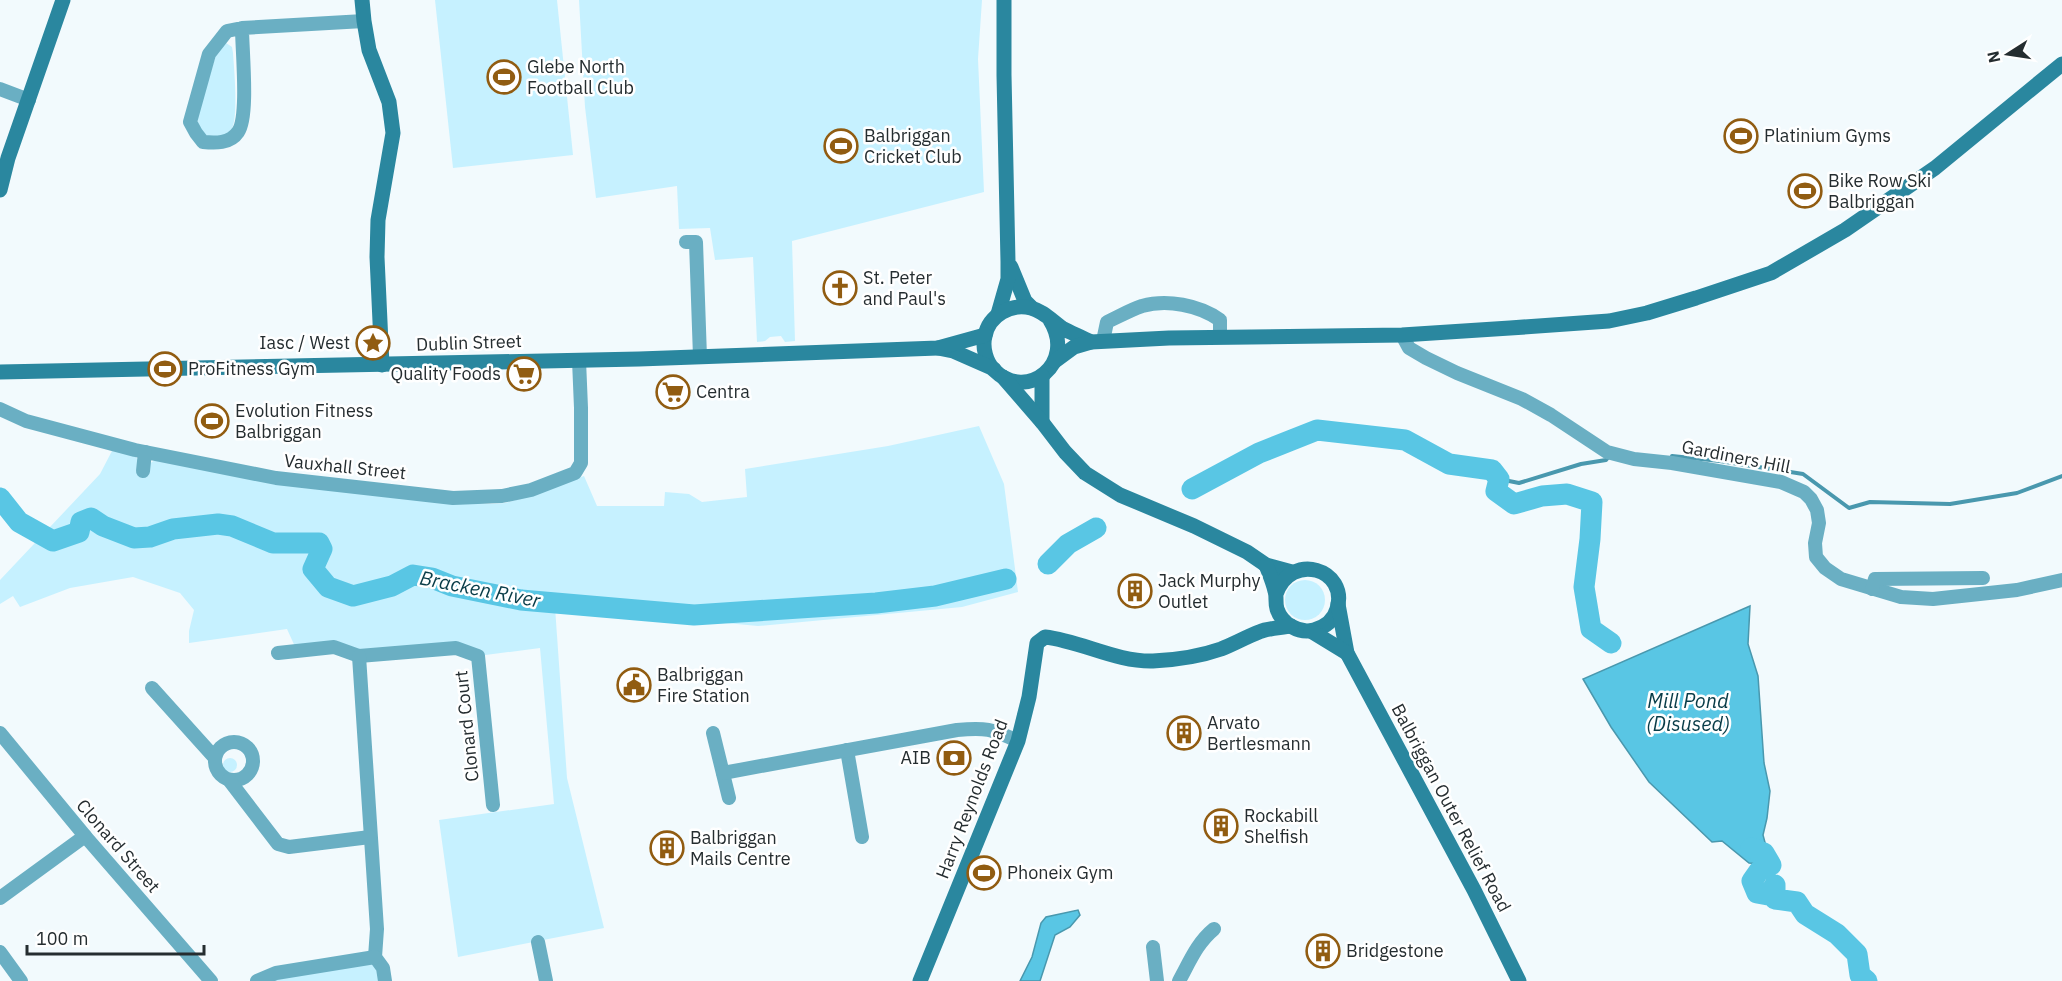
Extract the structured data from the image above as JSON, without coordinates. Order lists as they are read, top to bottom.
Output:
{
  "streets": {
    "main road": ["Dublin Street", "Harry Reynolds Road", "Balbriggan Outer Relief Road"],
    "street": [
      "Gardiners Hill",
      "Vauxhall Street",
      "Clonard Court",
      "Clonard Street"
    ]
  },
  "crossings": [
    ["Dublin Street", "Vauxhall Street"],
    ["Harry Reynolds Road", "Balbriggan Outer Relief Road"]
  ],
  "water": ["Bracken River", "Mill Pond (Disused)"],
  "places": {
    "sports": [
      "Glebe North Football Club",
      "Platinium Gyms",
      "Balbriggan Cricket Club",
      "Bike Row Ski Balbriggan",
      "ProFitness Gym",
      "Evolution Fitness Balbriggan",
      "Phoneix Gym"
    ],
    "church": ["St. Peter and Paul's"],
    "place": ["Iasc / West"],
    "supermarket": ["Quality Foods", "Centra"],
    "building": [
      "Jack Murphy Outlet",
      "Arvato Bertlesmann",
      "Rockabill Shelfish",
      "Balbriggan Mails Centre",
      "Bridgestone"
    ],
    "public building": ["Balbriggan Fire Station"],
    "bank": ["AIB"]
  },
  "scale_bar": "100 m",
  "north": "left"
}
